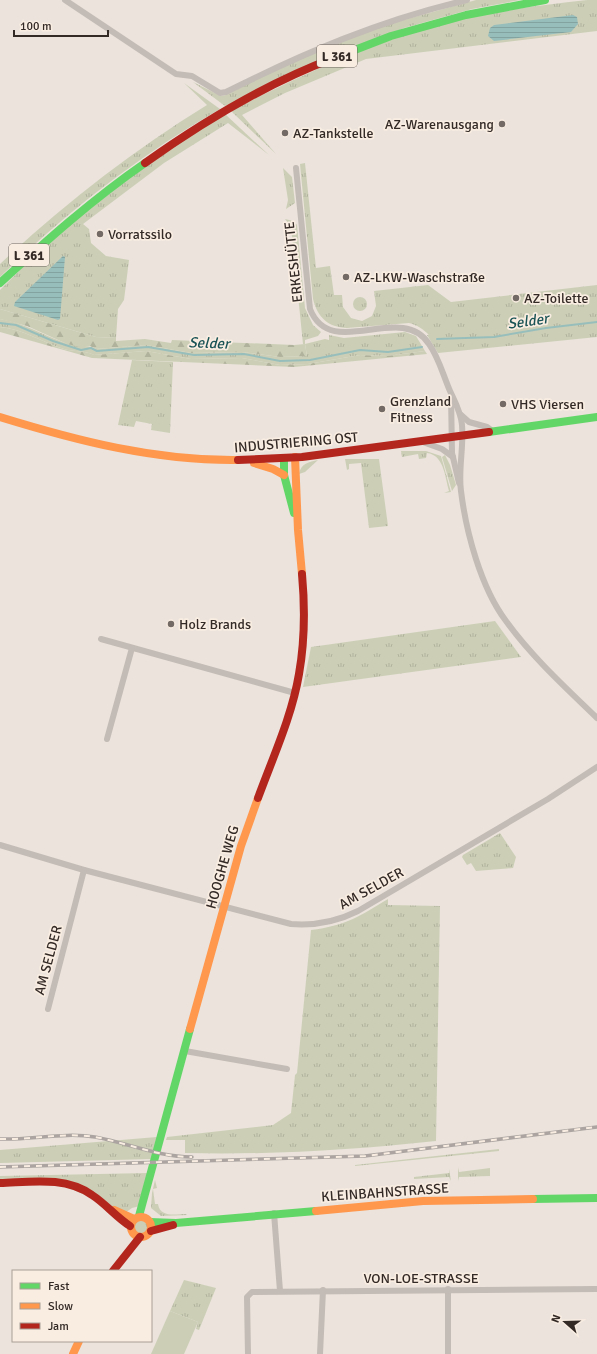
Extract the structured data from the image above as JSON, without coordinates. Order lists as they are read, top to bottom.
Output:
{
  "streets": {
    "street": [
      "L 361",
      "ERKESHÜTTE",
      "INDUSTRIERING OST",
      "HOOGHE WEG",
      "AM SELDER",
      "KLEINBAHNSTRASSE",
      "VON-LOE-STRASSE"
    ]
  },
  "crossings": [
    ["ERKESHÜTTE", "INDUSTRIERING OST"],
    ["INDUSTRIERING OST", "HOOGHE WEG"],
    ["HOOGHE WEG", "AM SELDER"],
    ["HOOGHE WEG", "KLEINBAHNSTRASSE"]
  ],
  "water": ["Selder"],
  "places": [
    "AZ-Warenausgang",
    "AZ-Tankstelle",
    "Vorratssilo",
    "AZ-LKW-Waschstraße",
    "AZ-Toilette",
    "VHS Viersen",
    "Grenzland Fitness",
    "Holz Brands"
  ],
  "legend": ["Fast", "Slow", "Jam"],
  "scale_bar": "100 m",
  "north": "left"
}
